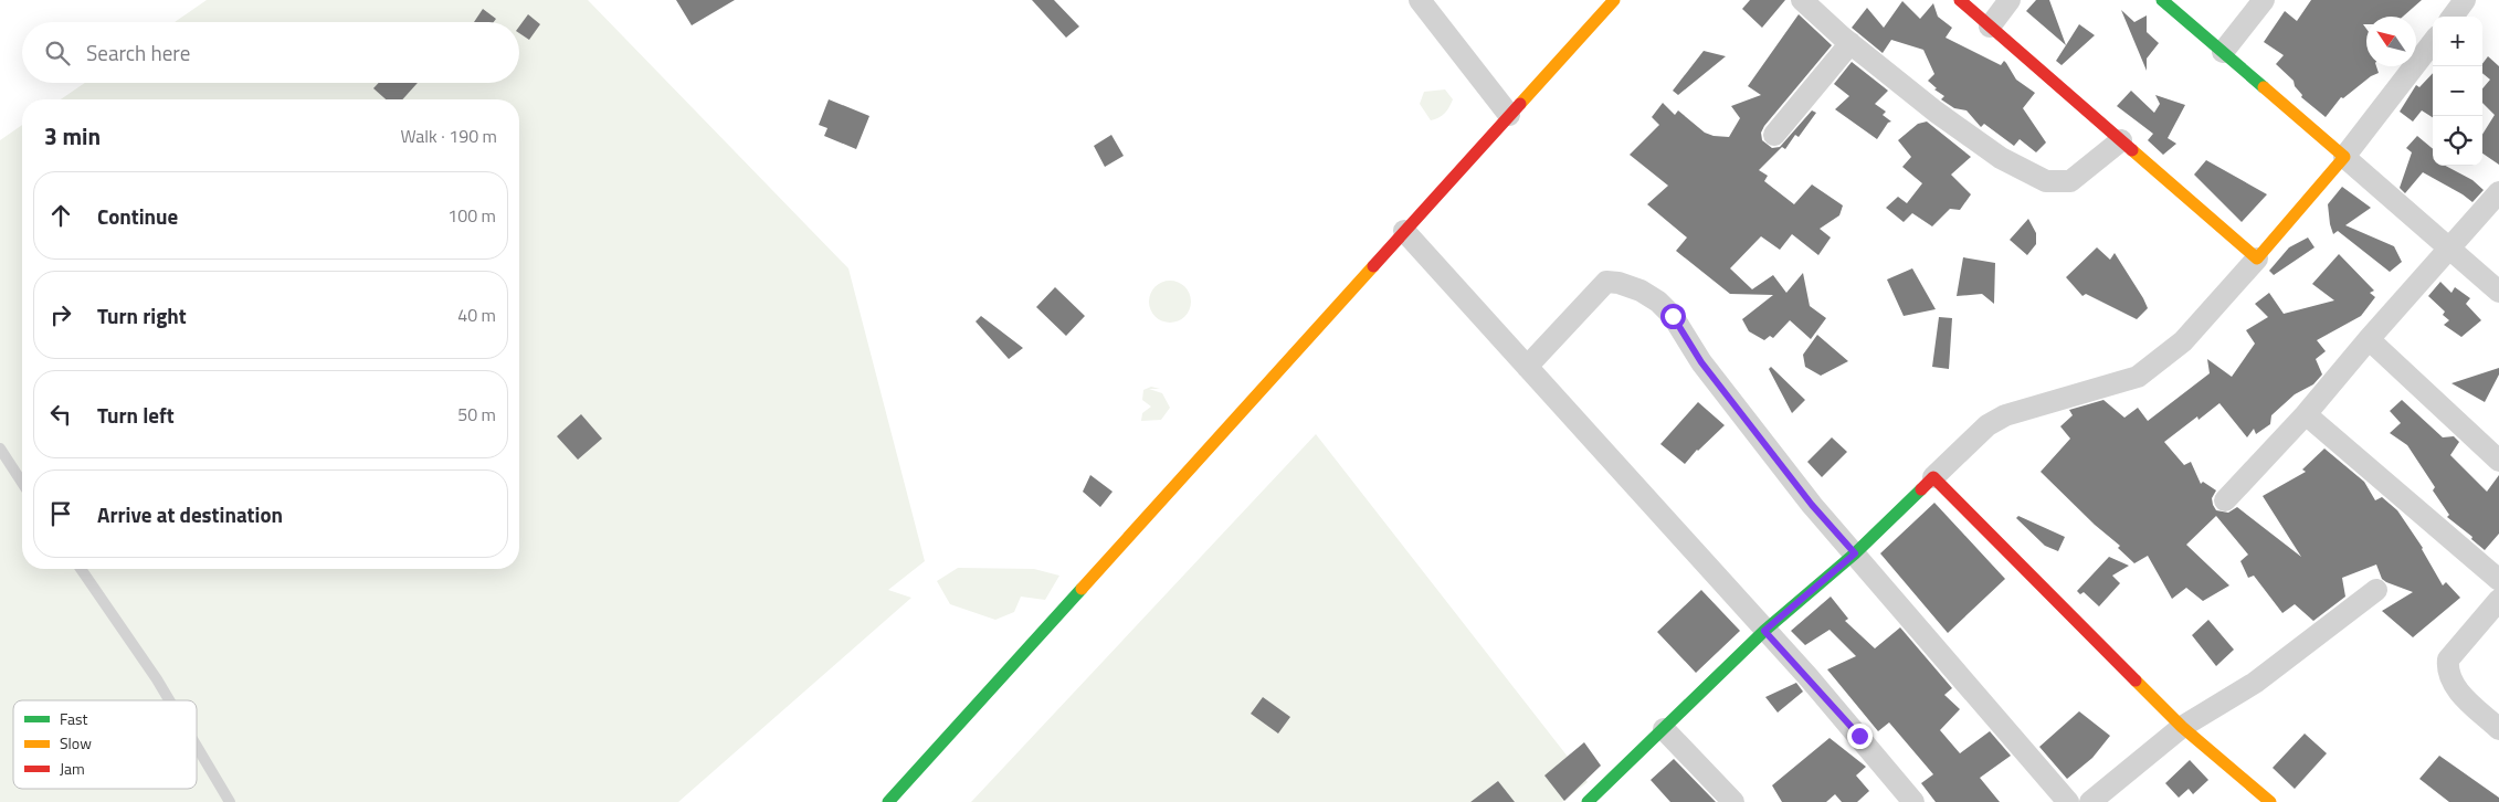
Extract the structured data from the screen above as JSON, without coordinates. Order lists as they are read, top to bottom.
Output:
{
  "legend": ["Fast", "Slow", "Jam"],
  "north": "top left",
  "page": {
    "map_buttons": ["+", "−"],
    "search": "Search here",
    "heading": ["3 min", "Walk · 190 m"],
    "list": [
      ["Continue", "100 m"],
      ["Turn right", "40 m"],
      ["Turn left", "50 m"],
      "Arrive at destination"
    ]
  }
}
